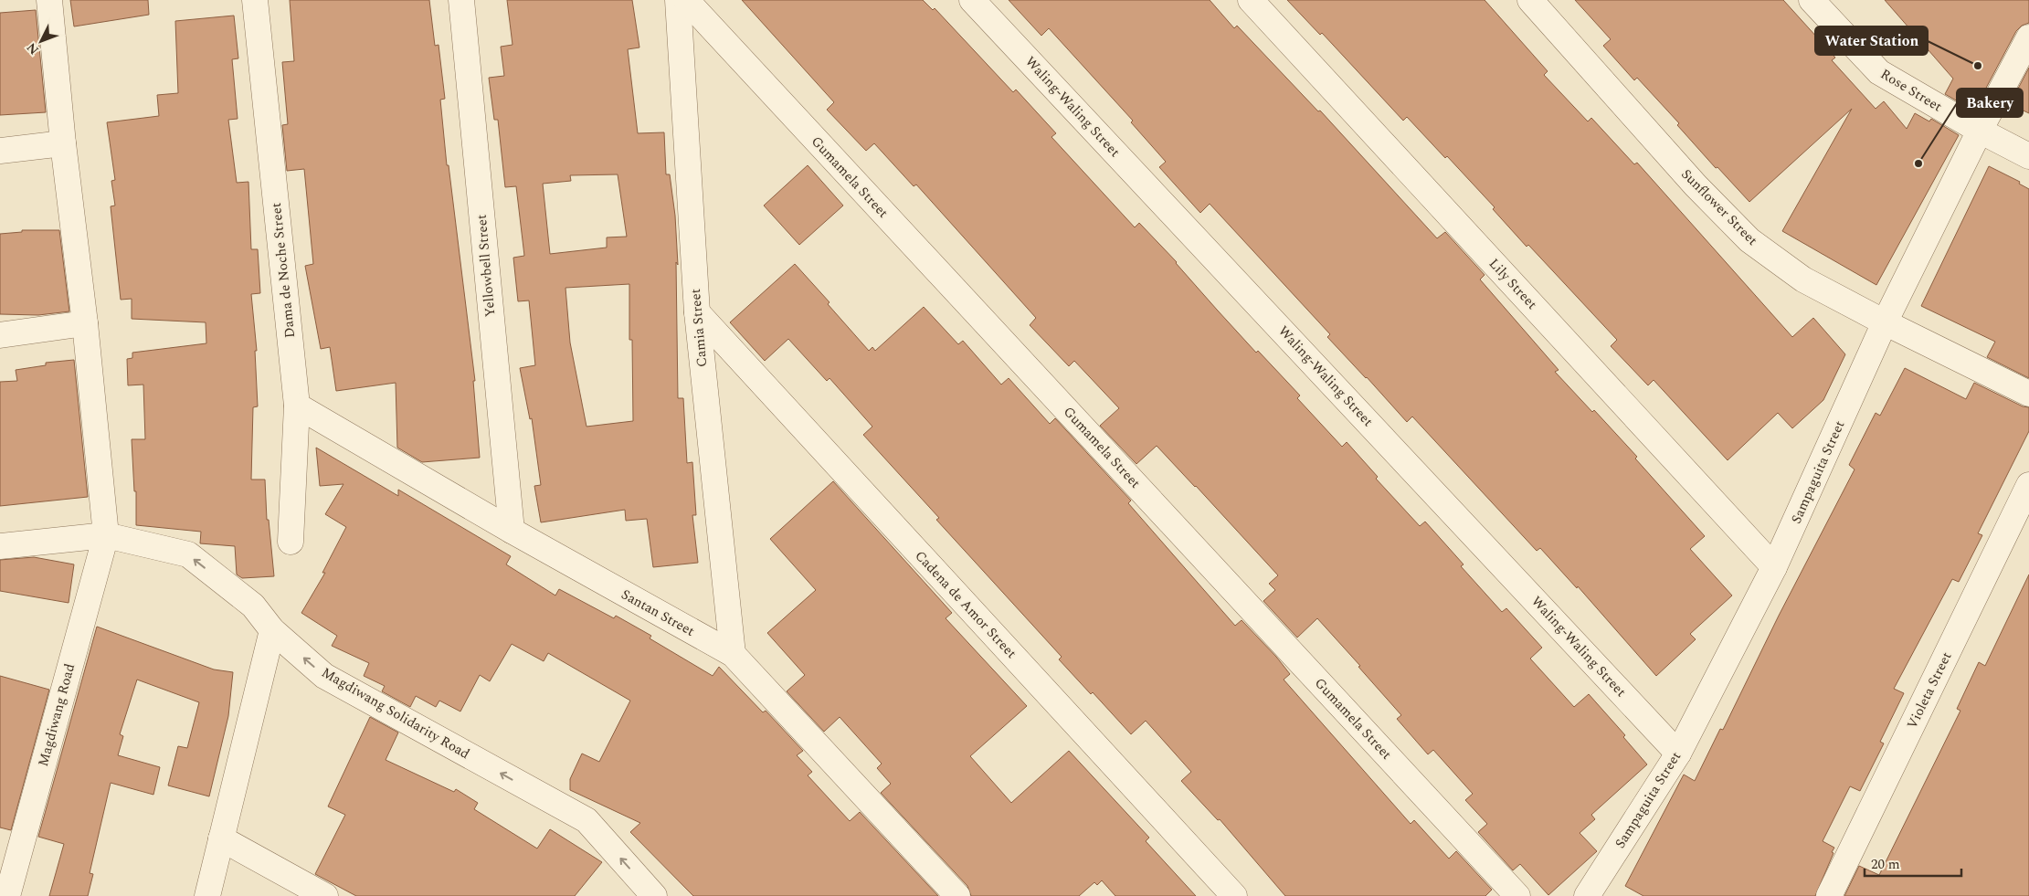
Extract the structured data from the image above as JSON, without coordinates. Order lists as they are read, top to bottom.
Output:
{
  "streets": {
    "street": [
      "Rose Street",
      "Waling-Waling Street",
      "Gumamela Street",
      "Sunflower Street",
      "Yellowbell Street",
      "Dama de Noche Street",
      "Lily Street",
      "Camia Street",
      "Sampaguita Street",
      "Cadena de Amor Street",
      "Santan Street",
      "Violeta Street",
      "Magdiwang Solidarity Road",
      "Magdiwang Road"
    ]
  },
  "crossings": [
    ["Rose Street", "Sampaguita Street"],
    ["Waling-Waling Street", "Sampaguita Street"],
    ["Sunflower Street", "Sampaguita Street"],
    ["Yellowbell Street", "Santan Street"],
    ["Dama de Noche Street", "Santan Street"],
    ["Lily Street", "Sampaguita Street"],
    ["Camia Street", "Cadena de Amor Street"],
    ["Camia Street", "Santan Street"],
    ["Magdiwang Solidarity Road", "Magdiwang Road"]
  ],
  "one_way": ["Magdiwang Solidarity Road"],
  "places": ["Water Station", "Bakery"],
  "scale_bar": "20 m",
  "north": "bottom left"
}
